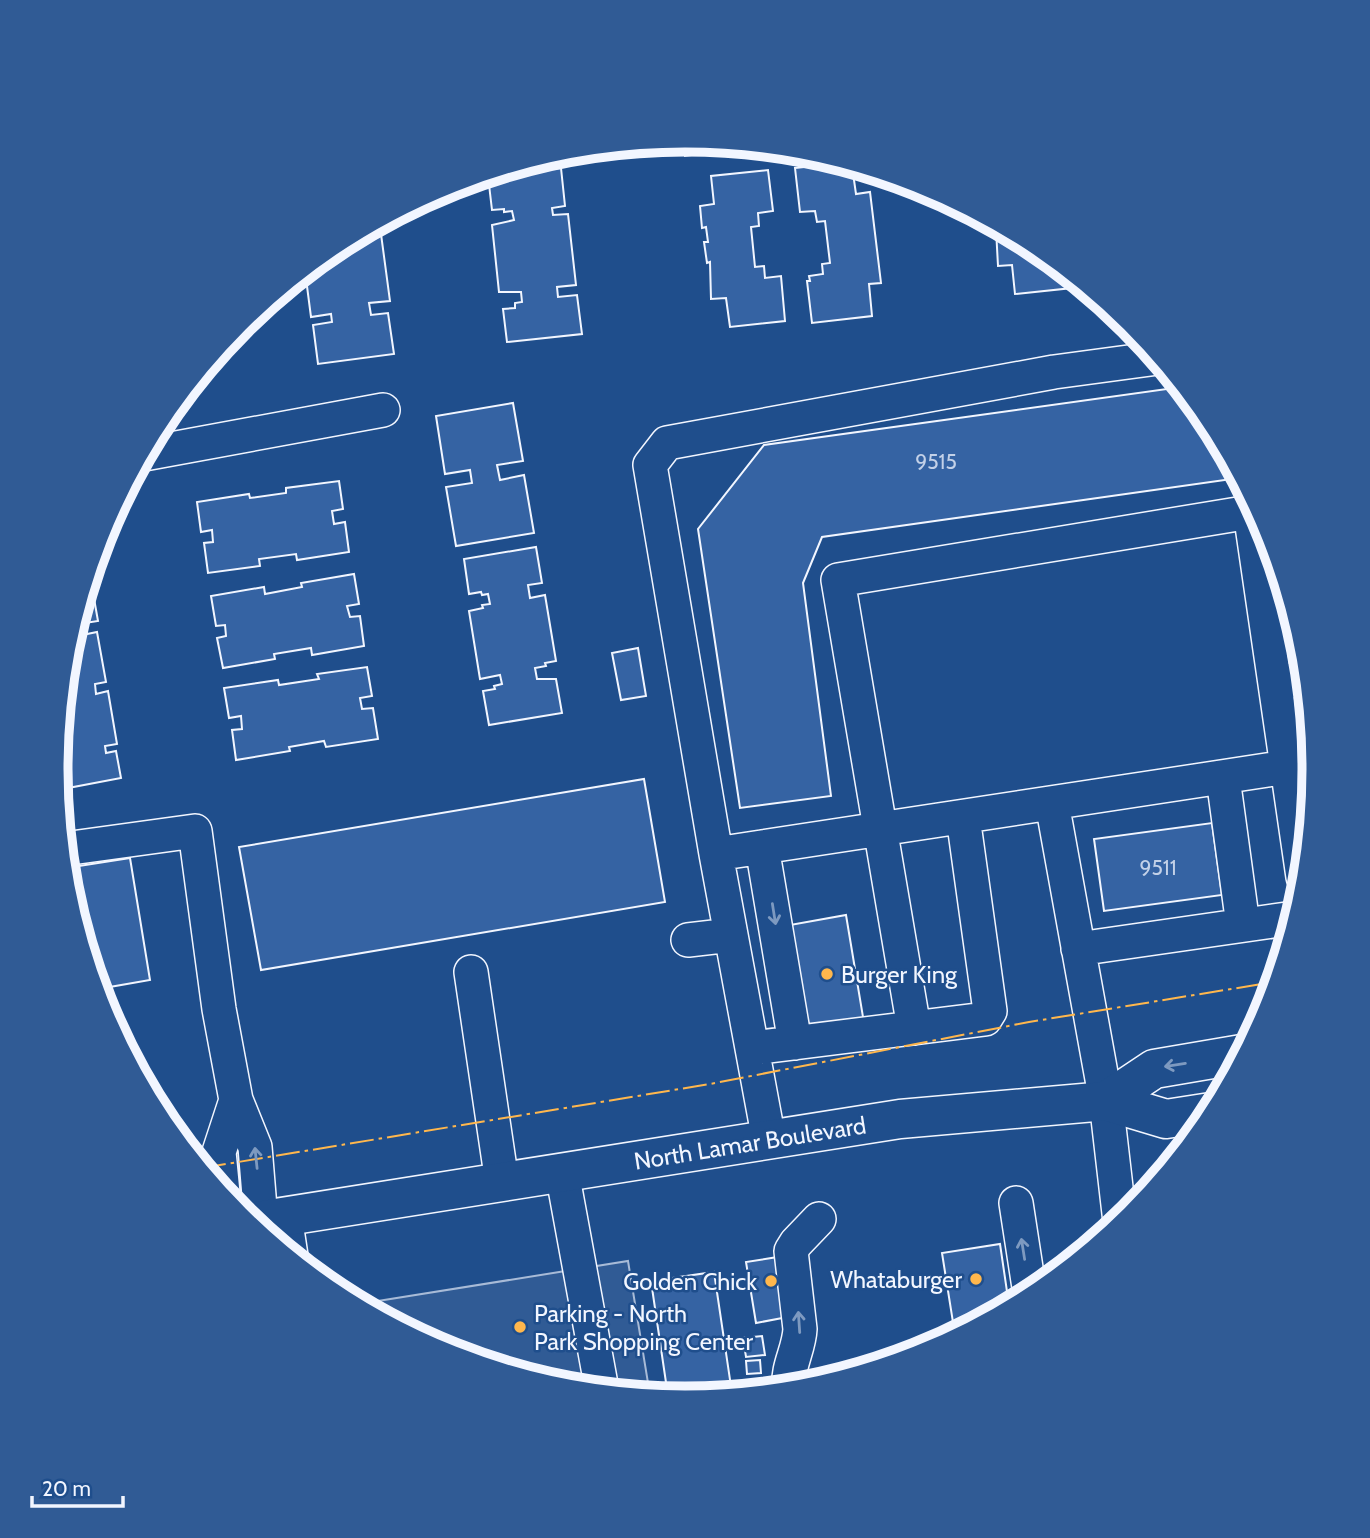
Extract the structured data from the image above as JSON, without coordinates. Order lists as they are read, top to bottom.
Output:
{
  "streets": {
    "main road": ["North Lamar Boulevard"]
  },
  "places": [
    "Burger King",
    "Whataburger",
    "Golden Chick",
    "Parking - North Park Shopping Center"
  ],
  "house_numbers": ["9515", "9511"],
  "scale_bar": "20 m"
}
